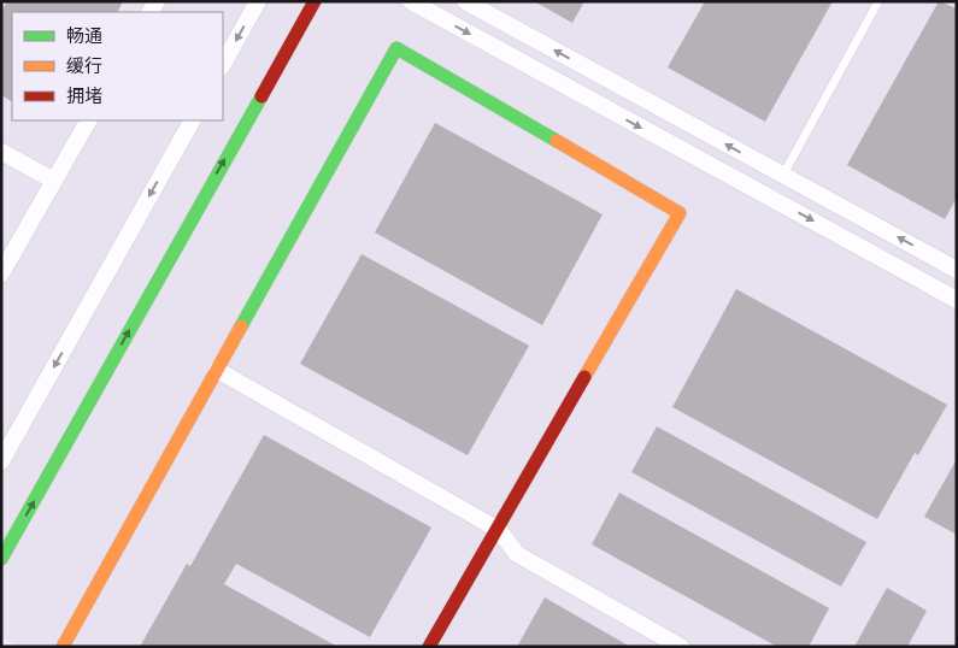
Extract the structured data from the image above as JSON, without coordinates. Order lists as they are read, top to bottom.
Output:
{
  "legend": ["畅通", "缓行", "拥堵"]
}
